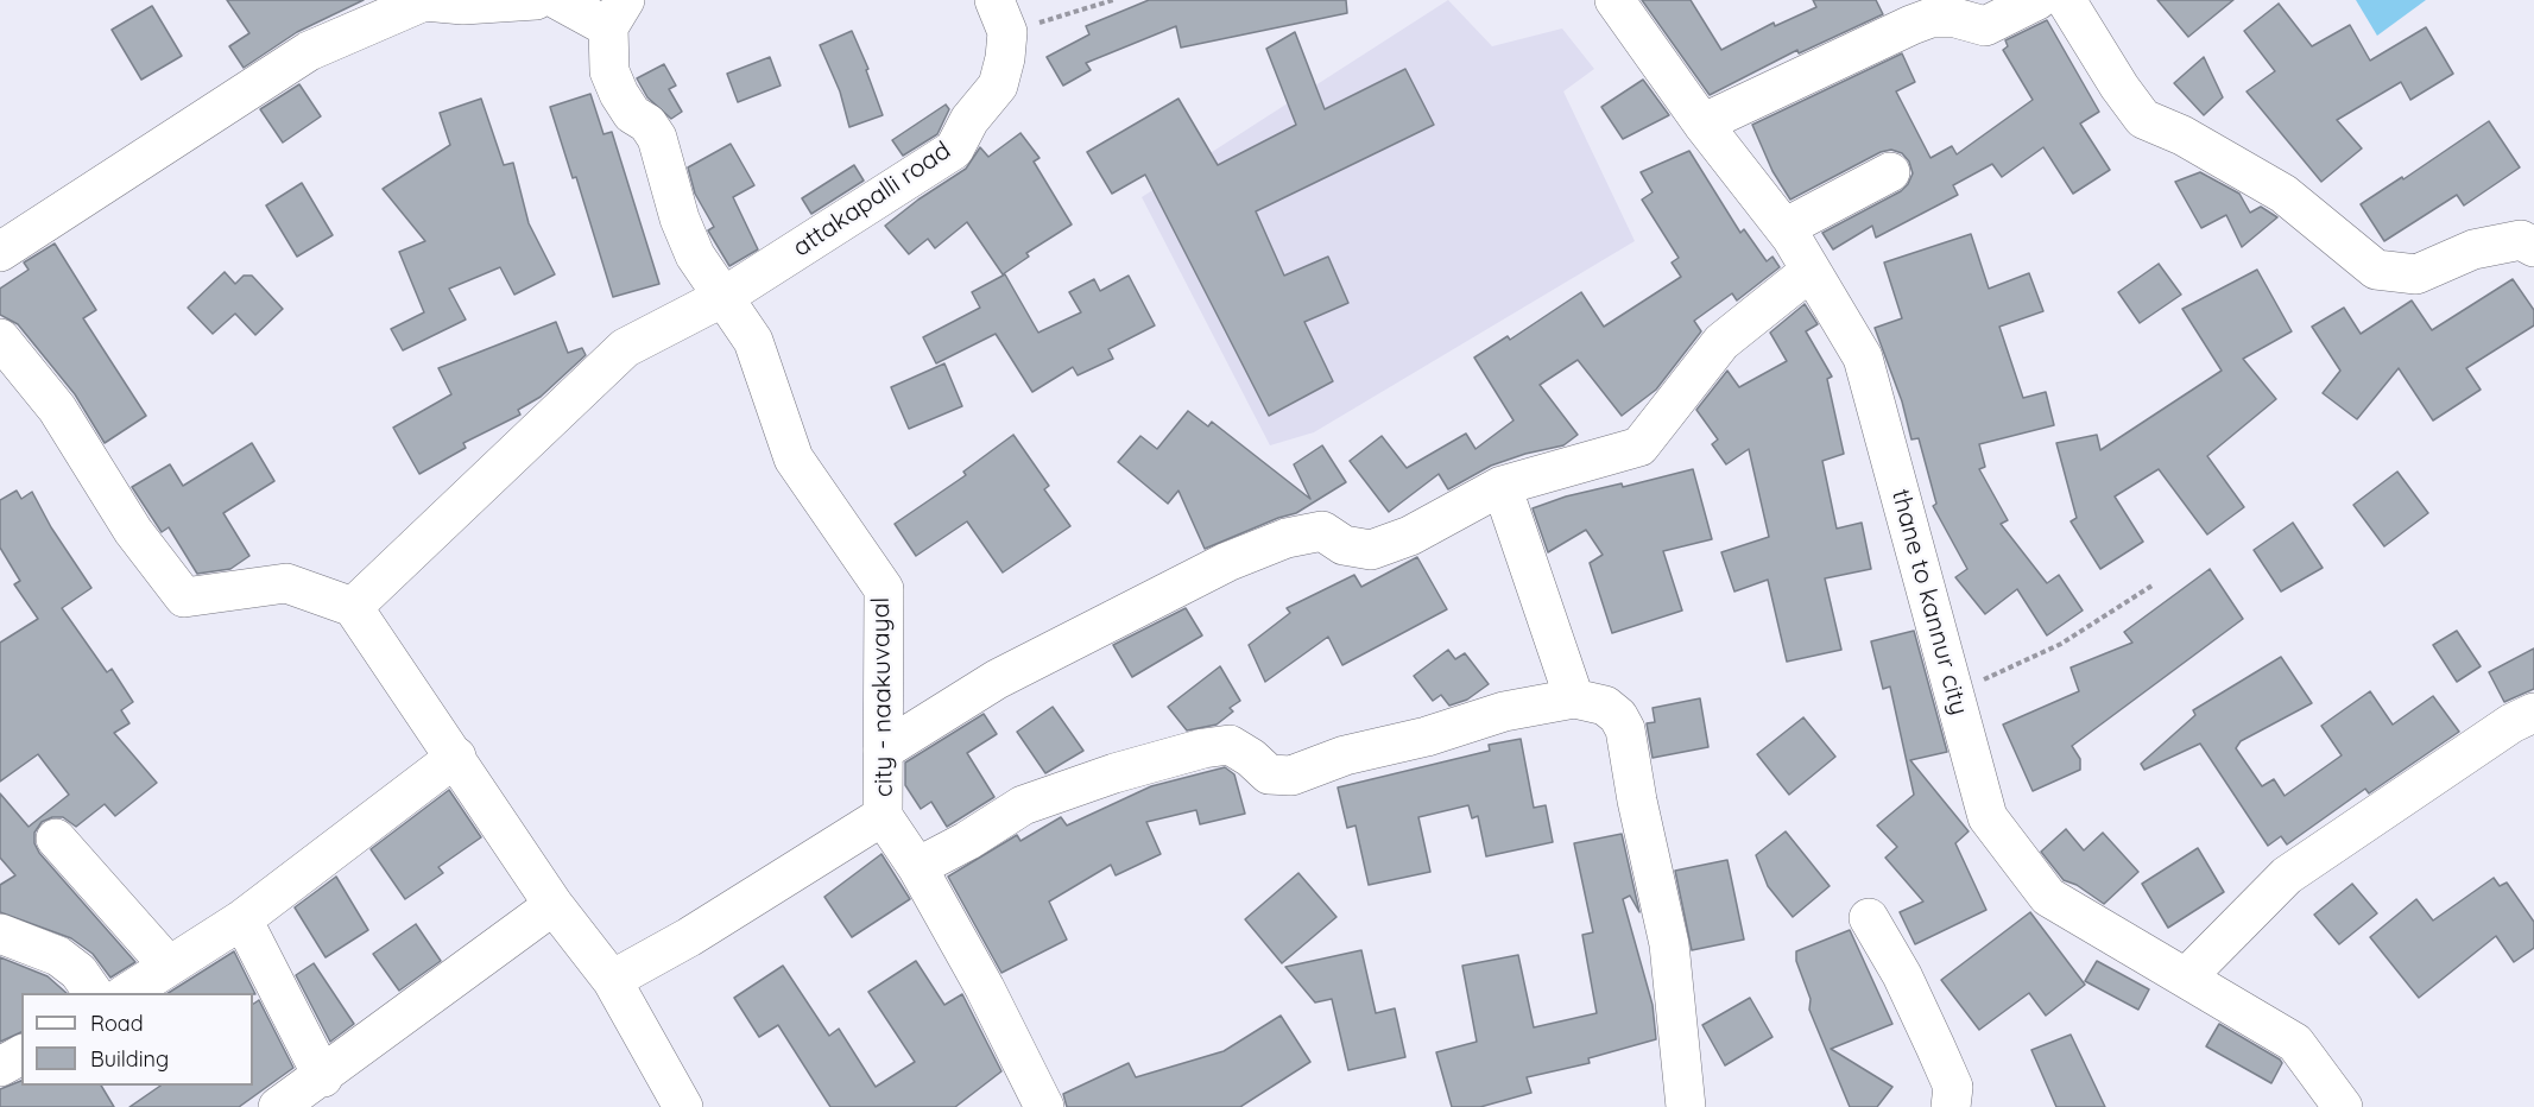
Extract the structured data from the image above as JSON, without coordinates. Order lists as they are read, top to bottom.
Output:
{
  "streets": {
    "street": ["attakapalli road", "thane to kannur city", "city - naakuvayal"]
  },
  "crossings": [
    ["attakapalli road", "city - naakuvayal"]
  ],
  "legend": ["Road", "Building"]
}
